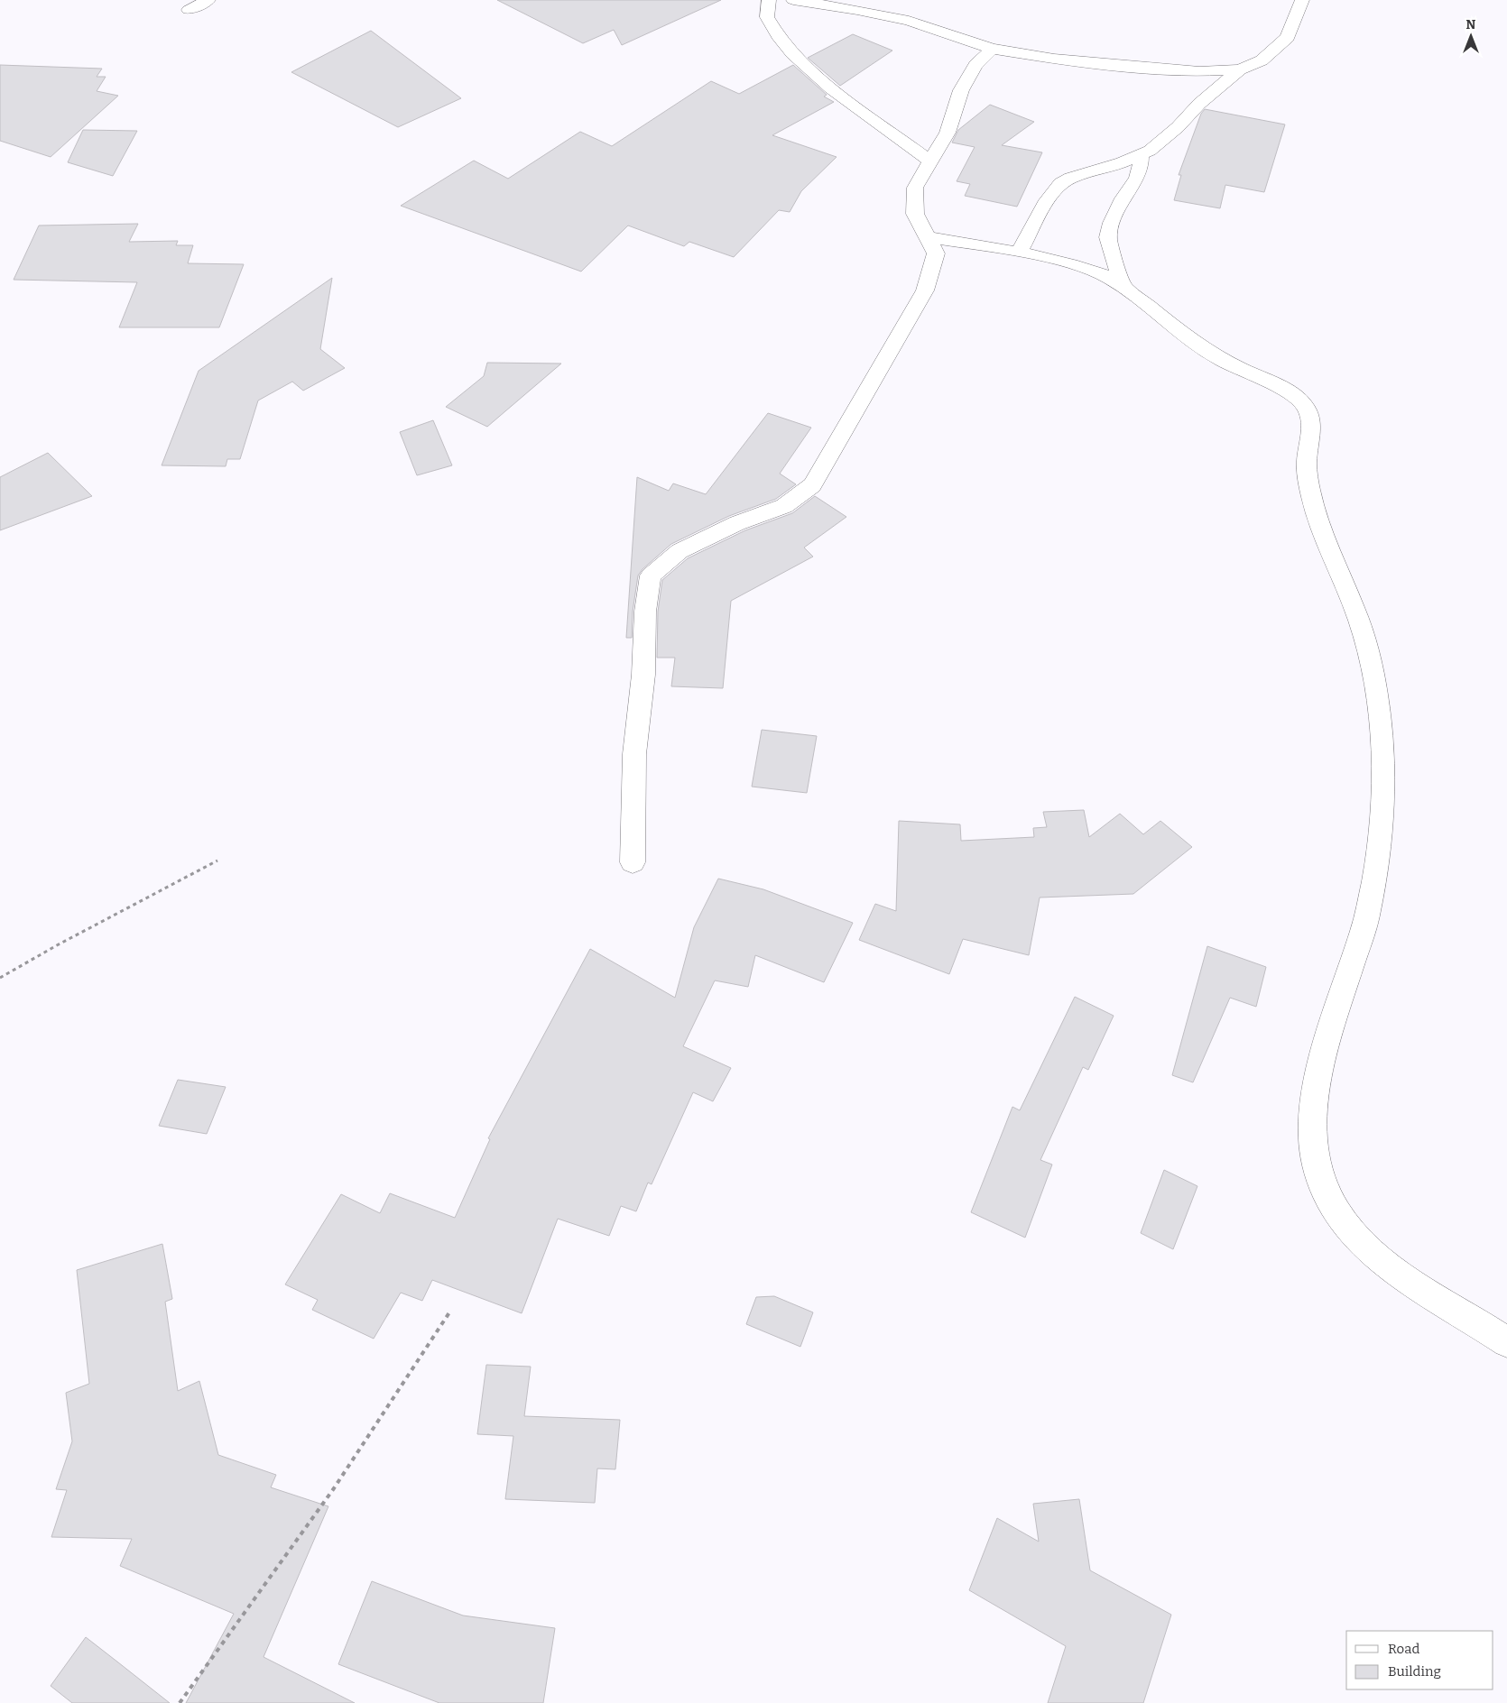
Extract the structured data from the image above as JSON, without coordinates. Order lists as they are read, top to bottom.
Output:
{
  "legend": ["Road", "Building"],
  "north": "top"
}
